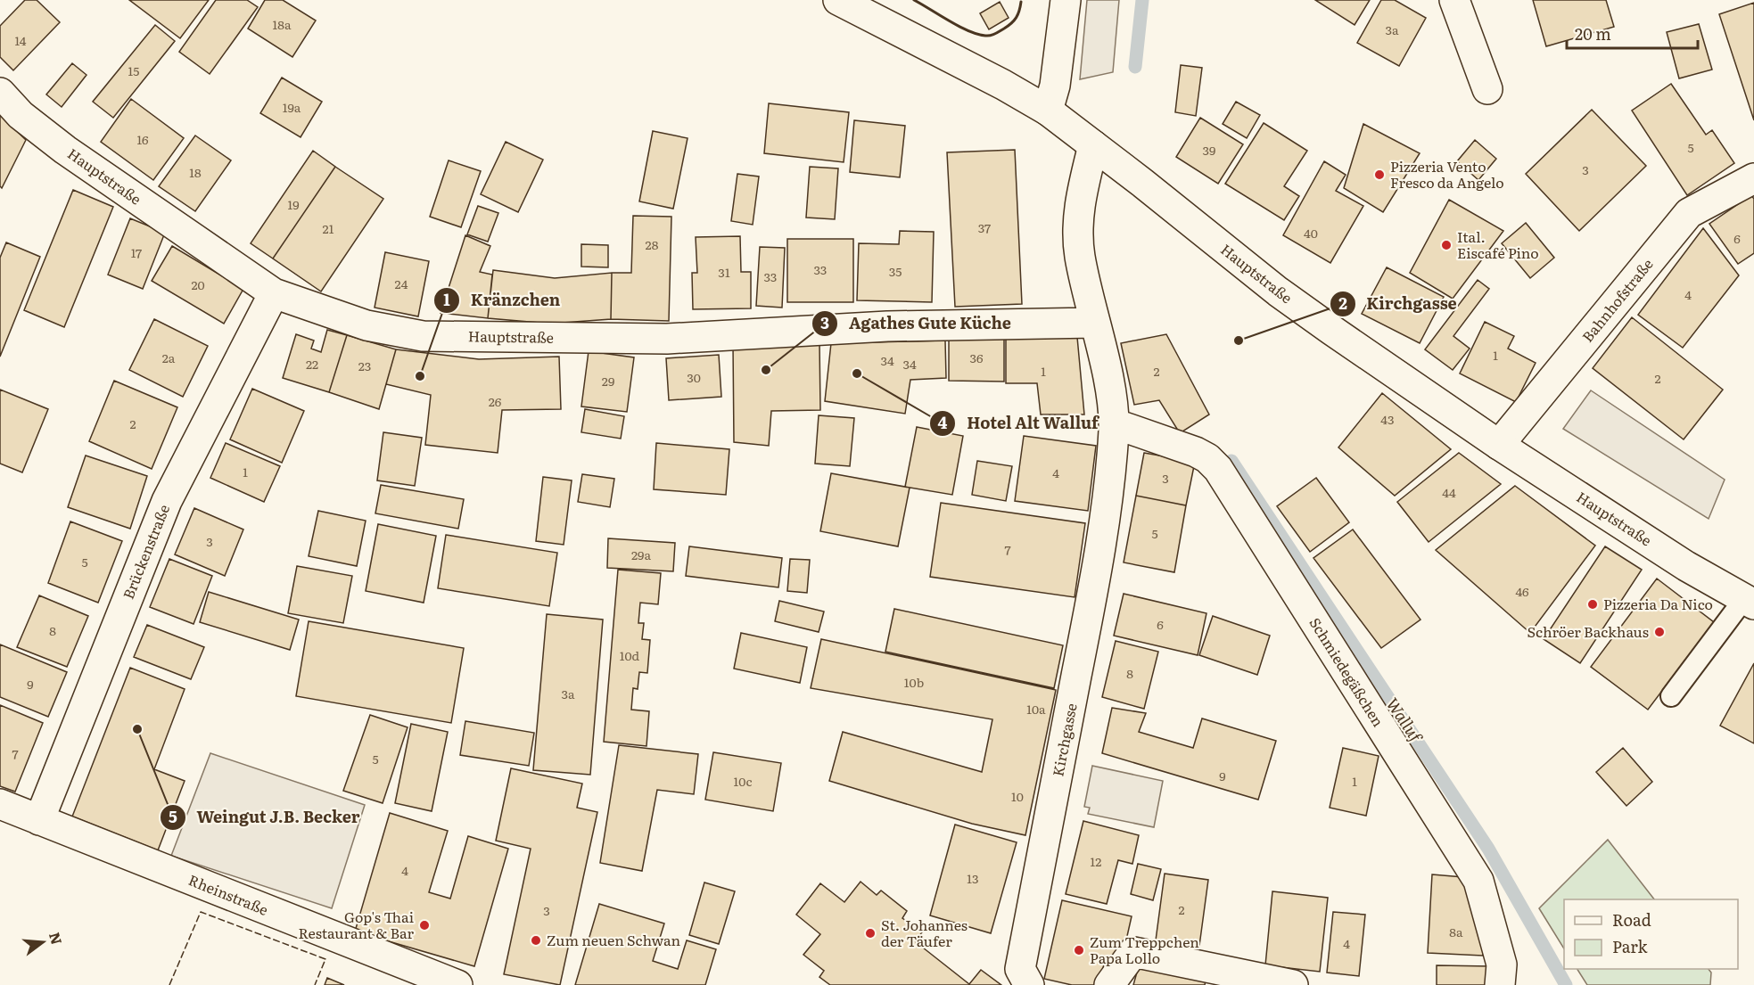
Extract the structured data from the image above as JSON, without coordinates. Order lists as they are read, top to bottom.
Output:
{
  "streets": {
    "street": [
      "Hauptstraße",
      "Bahnhofstraße",
      "Brückenstraße",
      "Schmiedegäßchen",
      "Kirchgasse",
      "Rheinstraße"
    ]
  },
  "crossings": [
    ["Hauptstraße", "Bahnhofstraße"],
    ["Hauptstraße", "Brückenstraße"],
    ["Hauptstraße", "Kirchgasse"],
    ["Brückenstraße", "Rheinstraße"],
    ["Schmiedegäßchen", "Kirchgasse"]
  ],
  "water": ["Walluf"],
  "places": [
    "Pizzeria Vento Fresco da Angelo",
    "Ital. Eiscafé Pino",
    "Kirchgasse",
    "Agathes Gute Küche",
    "Hotel Alt Walluf",
    "Kränzchen",
    "Pizzeria Da Nico",
    "Schröer Backhaus",
    "Weingut J.B. Becker",
    "Gop's Thai Restaurant & Bar",
    "St. Johannes der Täufer",
    "Zum neuen Schwan",
    "Zum Treppchen Papa Lollo"
  ],
  "house_numbers": [
    "18a",
    "3a",
    "14",
    "15",
    "19a",
    "16",
    "5",
    "39",
    "3",
    "18",
    "19",
    "37",
    "21",
    "40",
    "6",
    "28",
    "17",
    "33",
    "35",
    "31",
    "33",
    "24",
    "20",
    "4",
    "1",
    "2a",
    "36",
    "34",
    "22",
    "34",
    "23",
    "1",
    "2",
    "30",
    "2",
    "29",
    "26",
    "43",
    "2",
    "1",
    "4",
    "3",
    "44",
    "5",
    "3",
    "7",
    "29a",
    "5",
    "46",
    "6",
    "8",
    "10d",
    "8",
    "10b",
    "9",
    "3a",
    "10a",
    "7",
    "5",
    "9",
    "10c",
    "1",
    "10",
    "12",
    "4",
    "13",
    "2",
    "3",
    "8a",
    "4"
  ],
  "legend": ["Road", "Park"],
  "scale_bar": "20 m",
  "north": "right"
}
